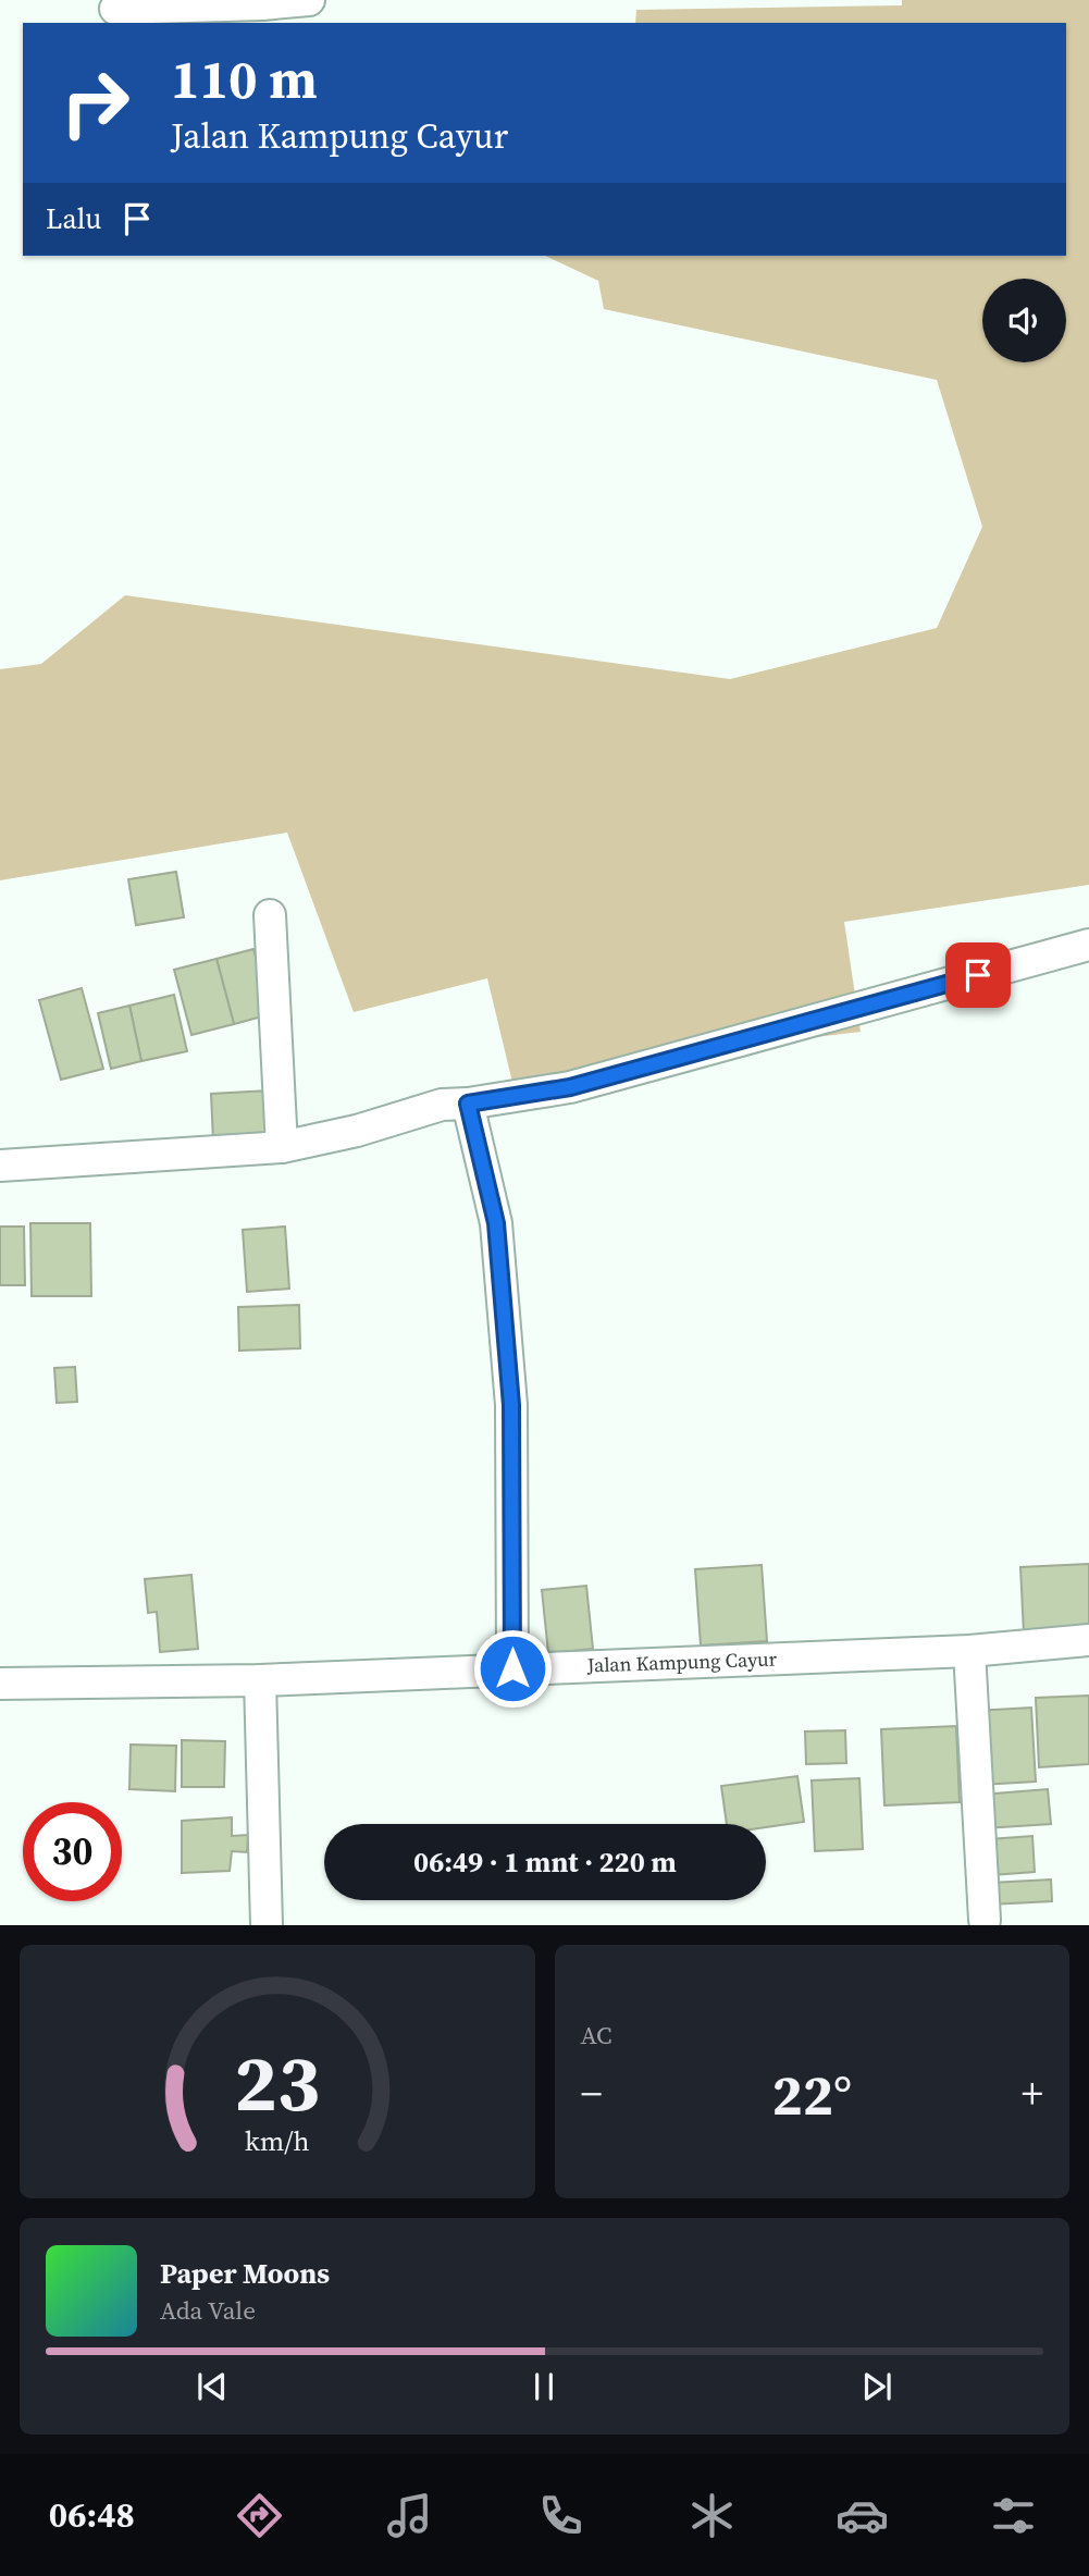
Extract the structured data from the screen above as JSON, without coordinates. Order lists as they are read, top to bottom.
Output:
{
  "streets": {
    "street": ["Jalan Kampung Cayur"]
  },
  "page": {
    "turn": ["110 m", "Jalan Kampung Cayur"],
    "then": "Lalu",
    "limit": "30",
    "trip": "06:49 · 1 mnt · 220 m",
    "tile": "AC",
    "heat": ["−", "22°", "+"],
    "song": ["Paper Moons", "Ada Vale"],
    "tabs": "06:48",
    "gauge": ["23", "km/h"]
  }
}
